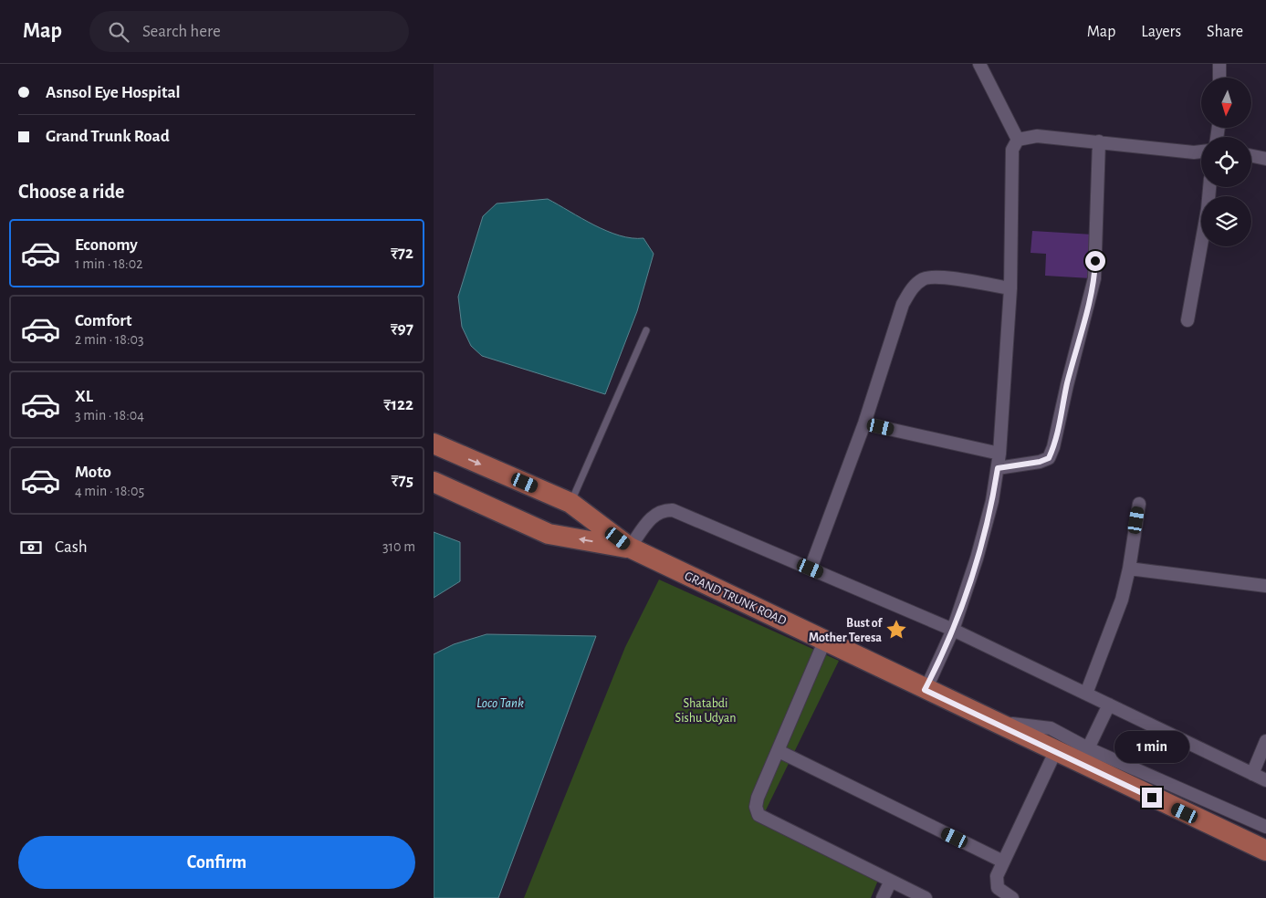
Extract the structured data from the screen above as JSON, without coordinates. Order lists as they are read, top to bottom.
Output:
{
  "streets": {
    "main road": ["GRAND TRUNK ROAD"]
  },
  "water": ["Loco Tank"],
  "parks": ["Shatabdi Sishu Udyan"],
  "places": {
    "place": ["Bust of Mother Teresa"]
  },
  "north": "bottom",
  "page": {
    "header": "Map",
    "search": "Search here",
    "nav": ["Map", "Layers", "Share"],
    "banner": ["Asnsol Eye Hospital", "Grand Trunk Road"],
    "heading": "Choose a ride",
    "list": [
      {
        "name": "Economy",
        "note": "1 min · 18:02",
        "value": "₹72"
      },
      {
        "name": "Comfort",
        "note": "2 min · 18:03",
        "value": "₹97"
      },
      {
        "name": "XL",
        "note": "3 min · 18:04",
        "value": "₹122"
      },
      {
        "name": "Moto",
        "note": "4 min · 18:05",
        "value": "₹75"
      }
    ],
    "pay": ["Cash", "310 m"],
    "bubble": "1 min",
    "buttons": "Confirm"
  }
}
